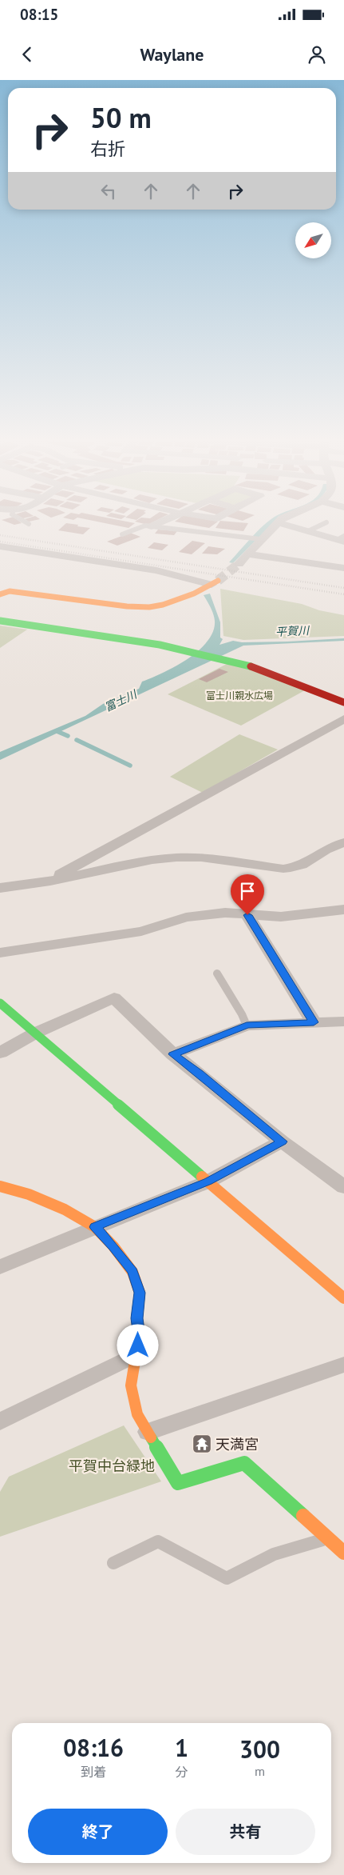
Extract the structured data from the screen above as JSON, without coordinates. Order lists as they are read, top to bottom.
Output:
{
  "water": ["平賀川", "富士川"],
  "parks": ["富士川親水広場", "平賀中台緑地"],
  "places": {
    "temple": ["天満宮"]
  },
  "north": "bottom left",
  "page": {
    "status": "08:15",
    "header": "Waylane",
    "turn": ["50 m", "右折"],
    "eta": [
      "08:16",
      "到着",
      "1",
      "分",
      "300",
      "m"
    ],
    "buttons": ["終了", "共有"]
  }
}
